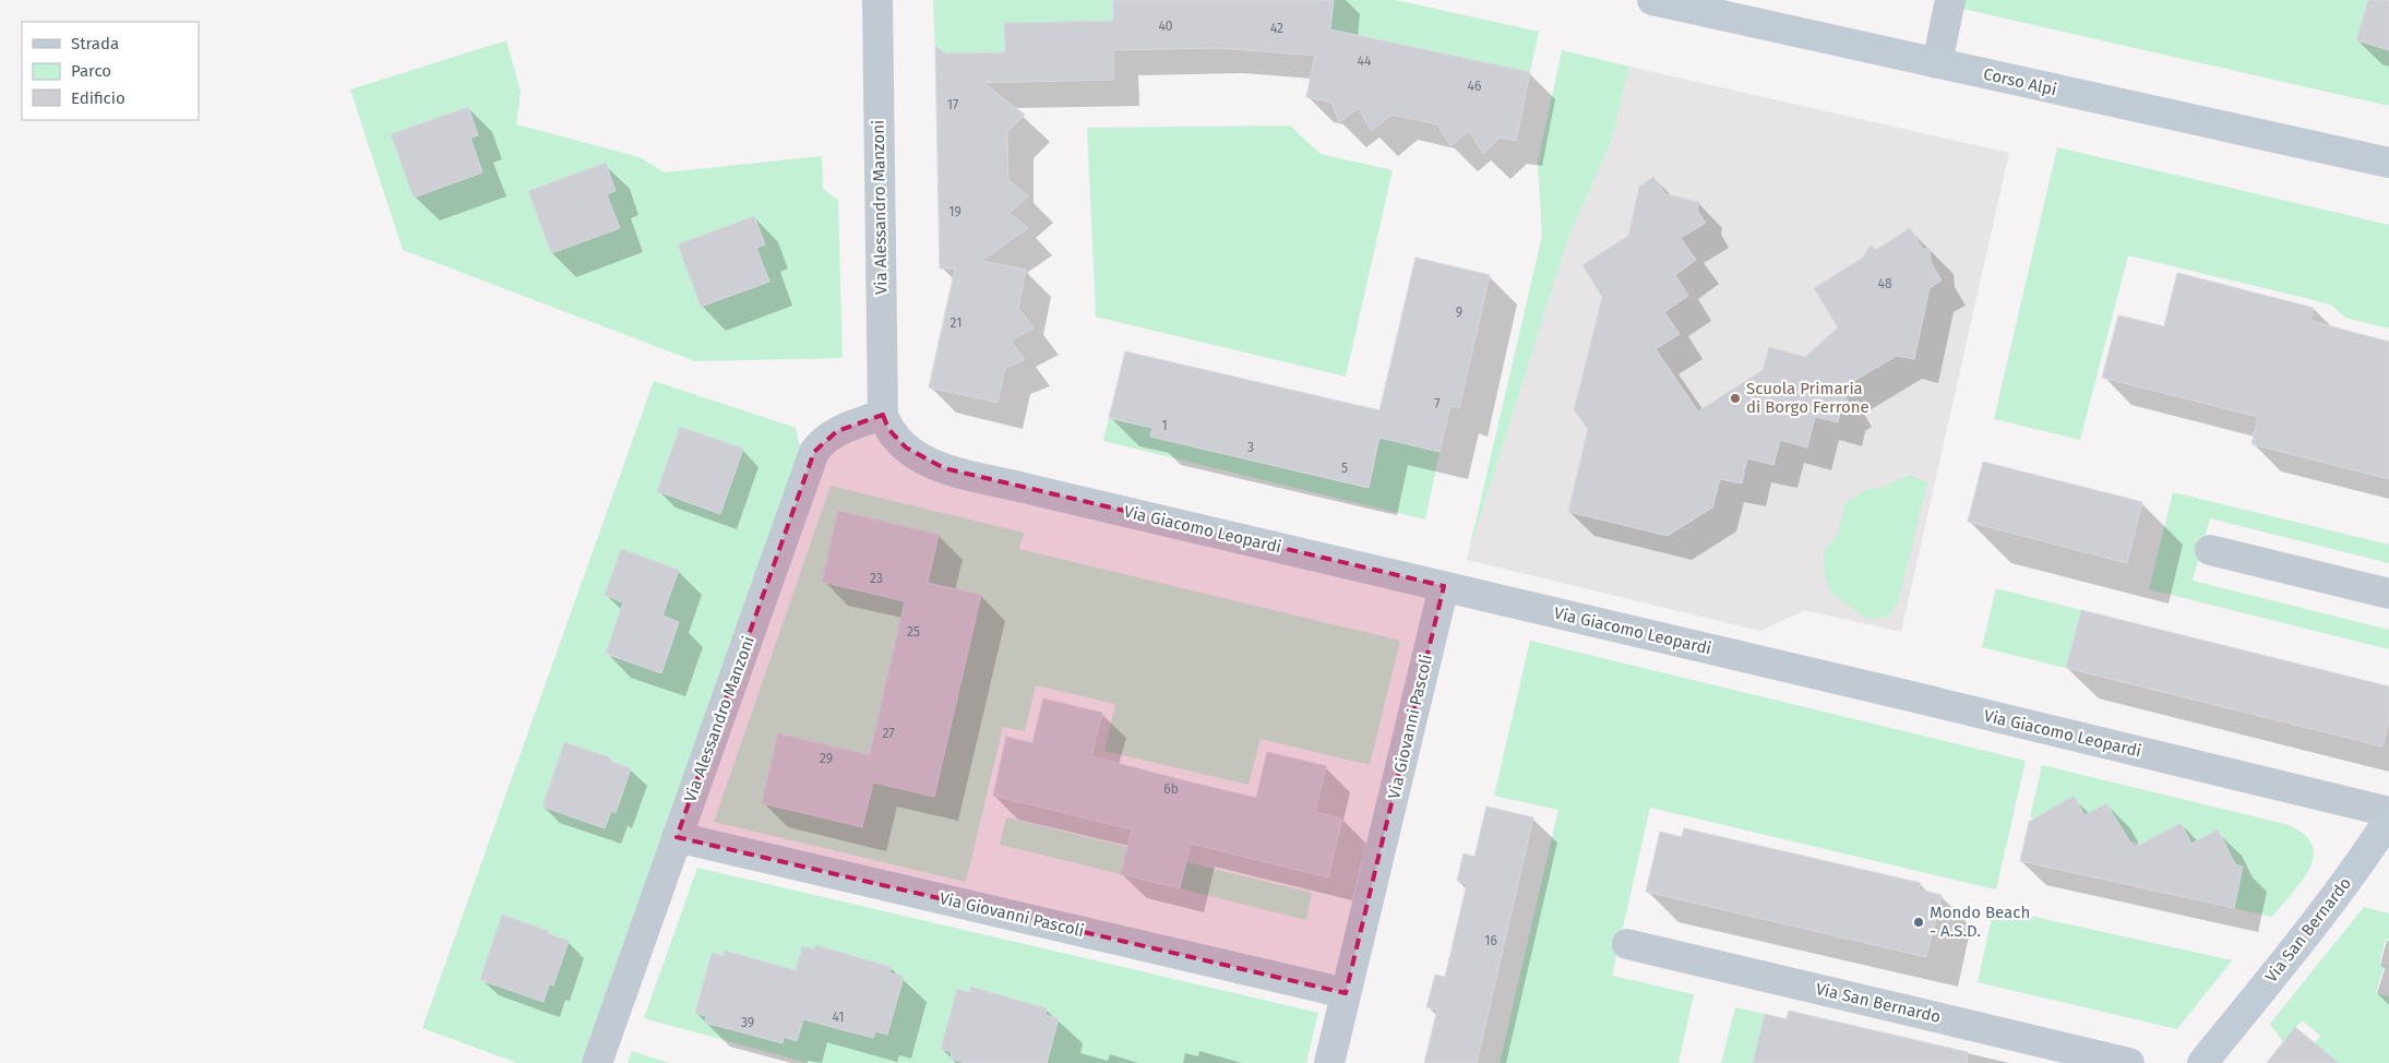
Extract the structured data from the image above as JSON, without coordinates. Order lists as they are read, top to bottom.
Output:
{
  "streets": {
    "street": [
      "Corso Alpi",
      "Via Alessandro Manzoni",
      "Via Giacomo Leopardi",
      "Via Giovanni Pascoli",
      "Via San Bernardo"
    ]
  },
  "crossings": [
    ["Via Alessandro Manzoni", "Via Giacomo Leopardi"],
    ["Via Alessandro Manzoni", "Via Giovanni Pascoli"],
    ["Via Giacomo Leopardi", "Via Giovanni Pascoli"]
  ],
  "places": ["Scuola Primaria di Borgo Ferrone", "Mondo Beach - A.S.D."],
  "house_numbers": [
    "40",
    "42",
    "44",
    "46",
    "17",
    "19",
    "48",
    "9",
    "21",
    "7",
    "1",
    "3",
    "5",
    "23",
    "25",
    "27",
    "29",
    "6b",
    "16",
    "41",
    "39"
  ],
  "legend": ["Strada", "Parco", "Edificio"]
}
